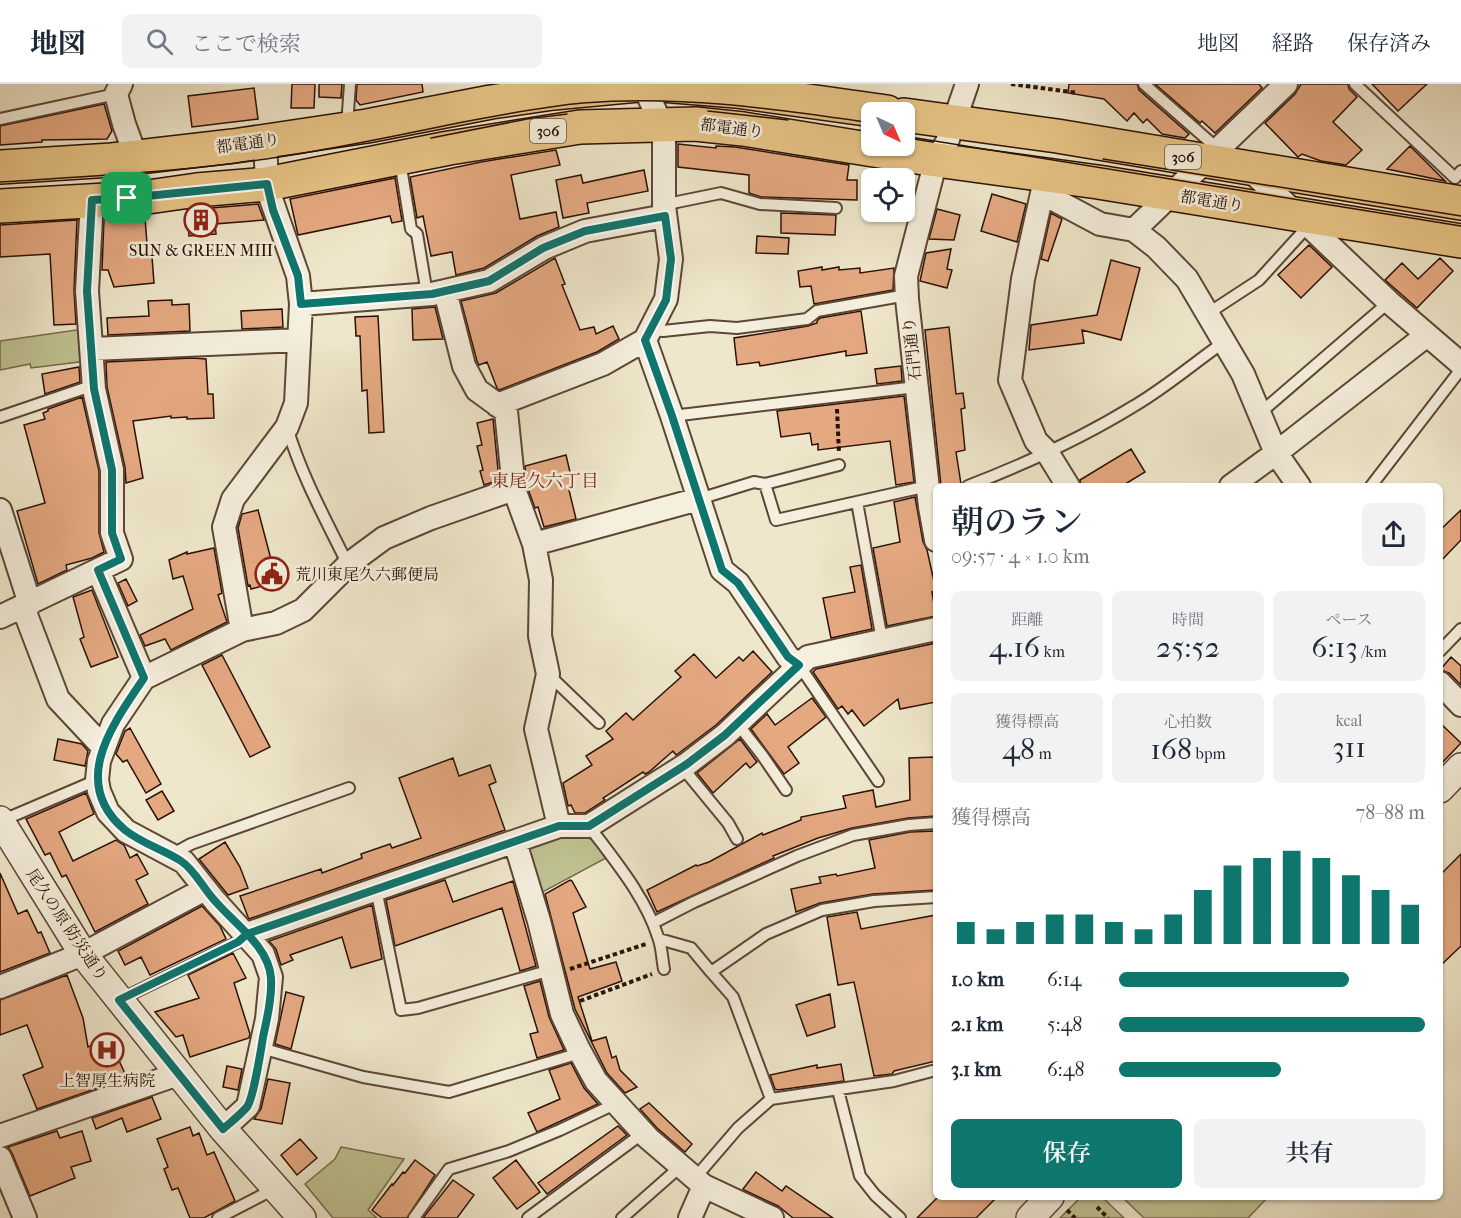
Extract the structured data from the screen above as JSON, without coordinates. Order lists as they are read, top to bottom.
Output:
{
  "streets": {
    "main road": ["都電通り", "306"],
    "street": ["石門通り", "尾久の原 防災通り"]
  },
  "crossings": [
    ["都電通り", "石門通り"],
    ["306", "石門通り"]
  ],
  "districts": ["東尾久六丁目"],
  "places": {
    "building": ["SUN & GREEN MIII"],
    "public building": ["荒川東尾久六郵便局"],
    "hospital": ["上智厚生病院"]
  },
  "north": "bottom right",
  "page": {
    "header": "地図",
    "search": "ここで検索",
    "nav": ["地図", "経路", "保存済み"],
    "heading": ["朝のラン", "09:57 · 4 × 1.0 km"],
    "stats": [
      ["距離", "4.16 km"],
      ["時間", "25:52"],
      ["ペース", "6:13 /km"],
      ["獲得標高", "48 m"],
      ["心拍数", "168 bpm"],
      ["kcal", "311"]
    ],
    "chart": ["獲得標高", "78–88 m"],
    "list": [
      {
        "name": "1.0 km",
        "note": "6:14"
      },
      {
        "name": "2.1 km",
        "note": "5:48"
      },
      {
        "name": "3.1 km",
        "note": "6:48"
      }
    ],
    "buttons": ["保存", "共有"]
  }
}
